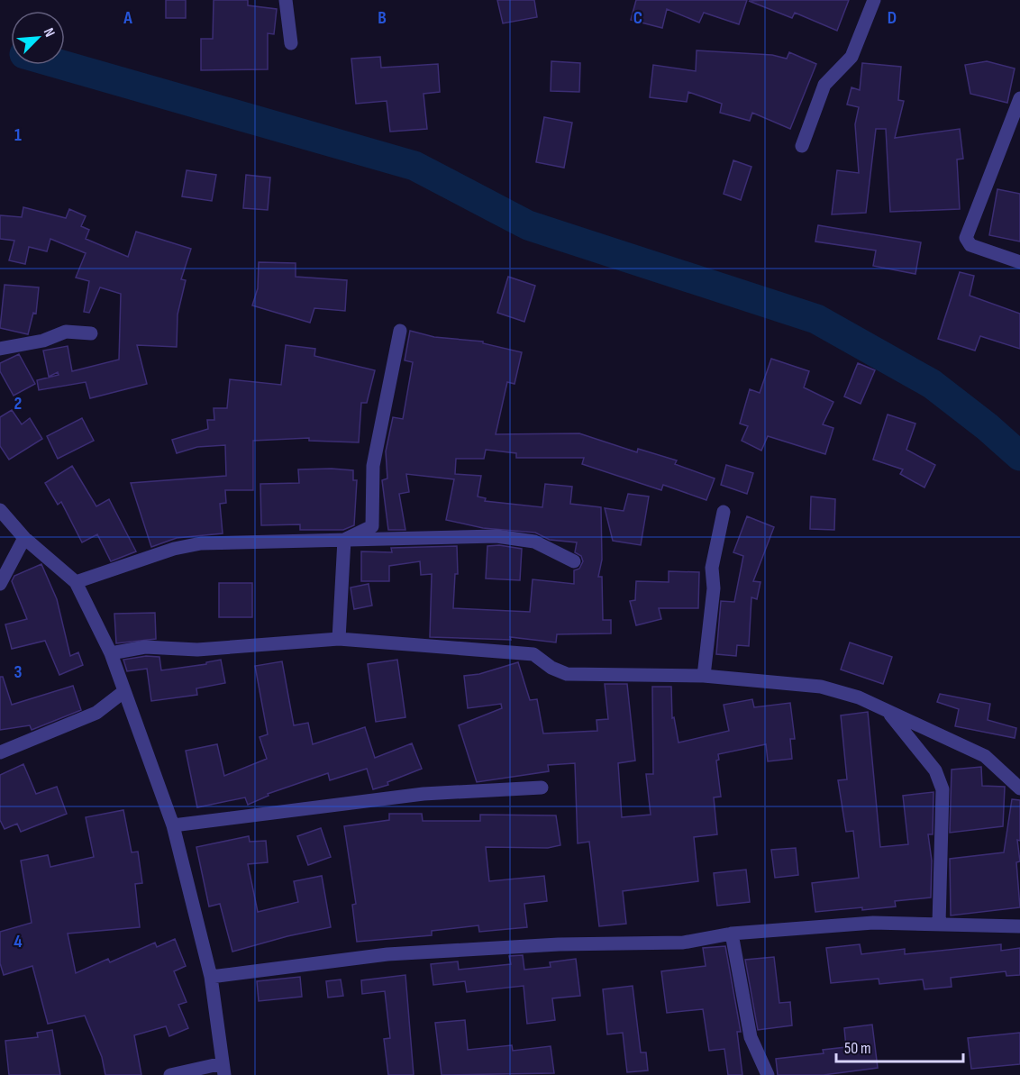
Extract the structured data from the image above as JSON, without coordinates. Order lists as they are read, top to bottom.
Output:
{
  "scale_bar": "50 m",
  "north": "top right",
  "grid": {
    "columns": [
      "A",
      "B",
      "C",
      "D"
    ],
    "rows": [
      "1",
      "2",
      "3",
      "4"
    ]
  }
}
